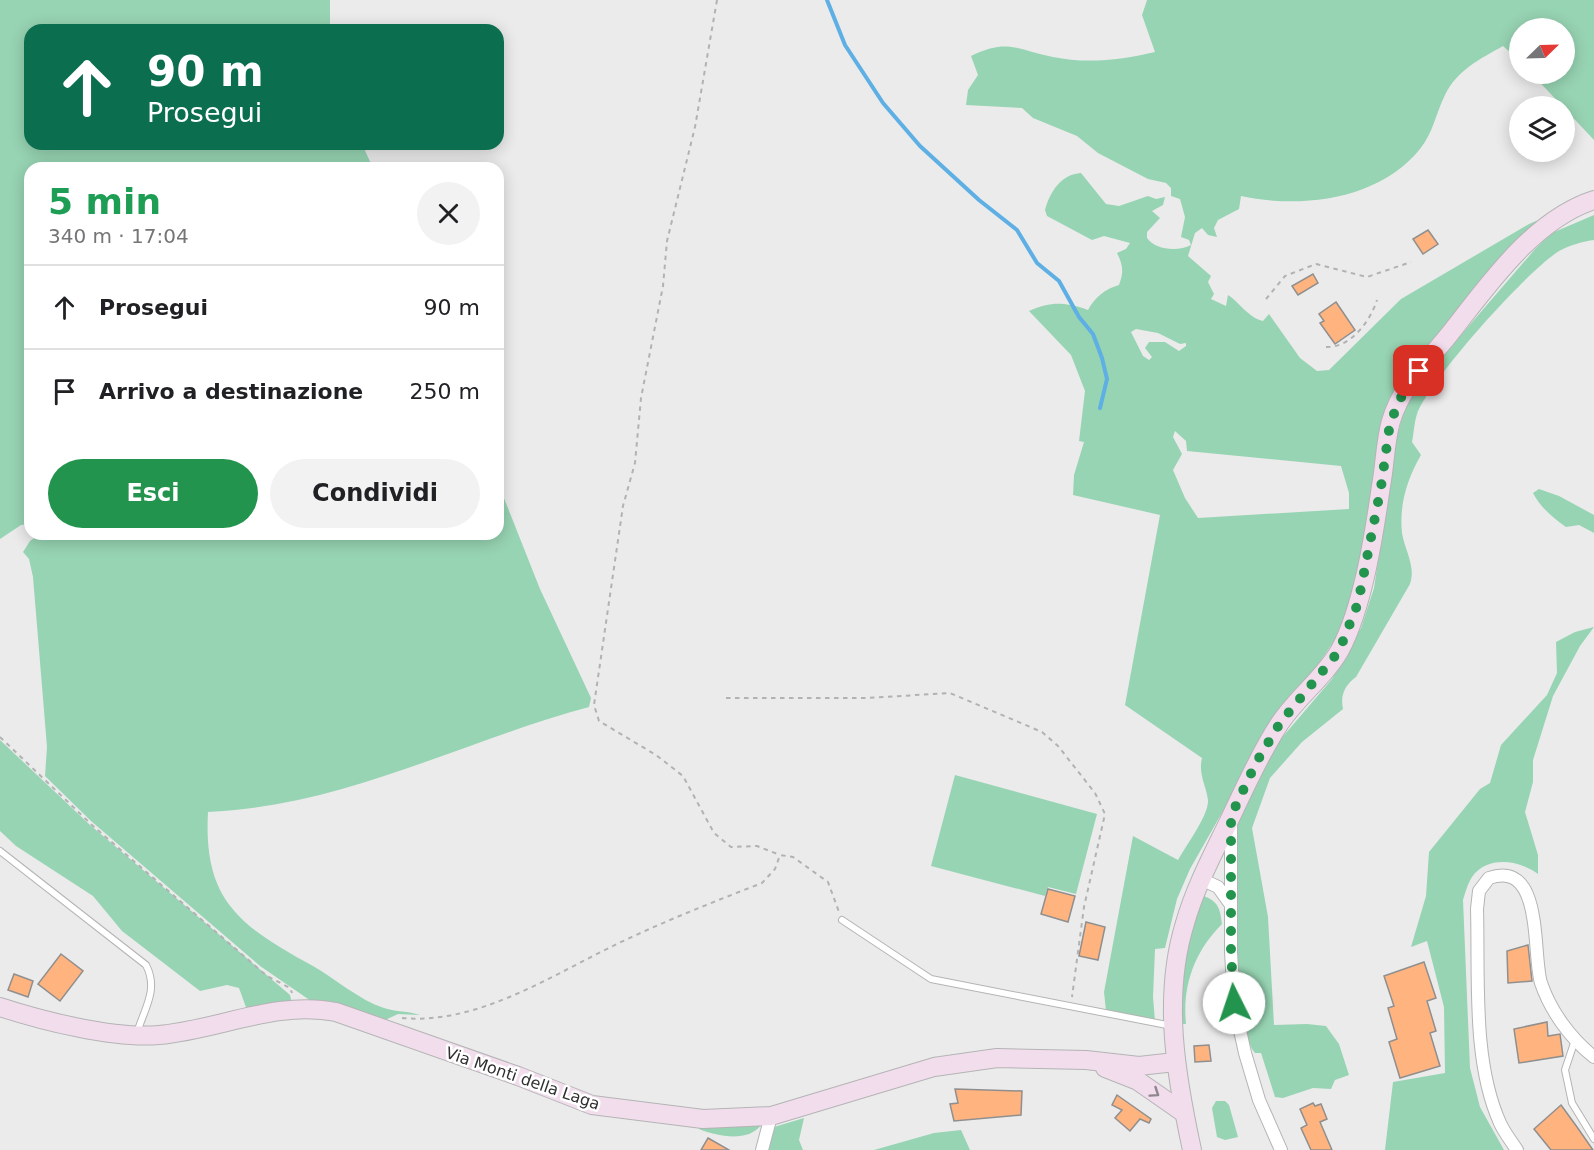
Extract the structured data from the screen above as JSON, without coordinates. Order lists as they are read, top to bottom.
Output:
{
  "streets": {
    "street": ["Via Monti della Laga"]
  },
  "north": "top right",
  "page": {
    "turn": ["90 m", "Prosegui"],
    "heading": ["5 min", "340 m · 17:04"],
    "list": [
      {
        "name": "Prosegui",
        "value": "90 m"
      },
      {
        "name": "Arrivo a destinazione",
        "value": "250 m"
      }
    ],
    "buttons": ["Esci", "Condividi"]
  }
}
